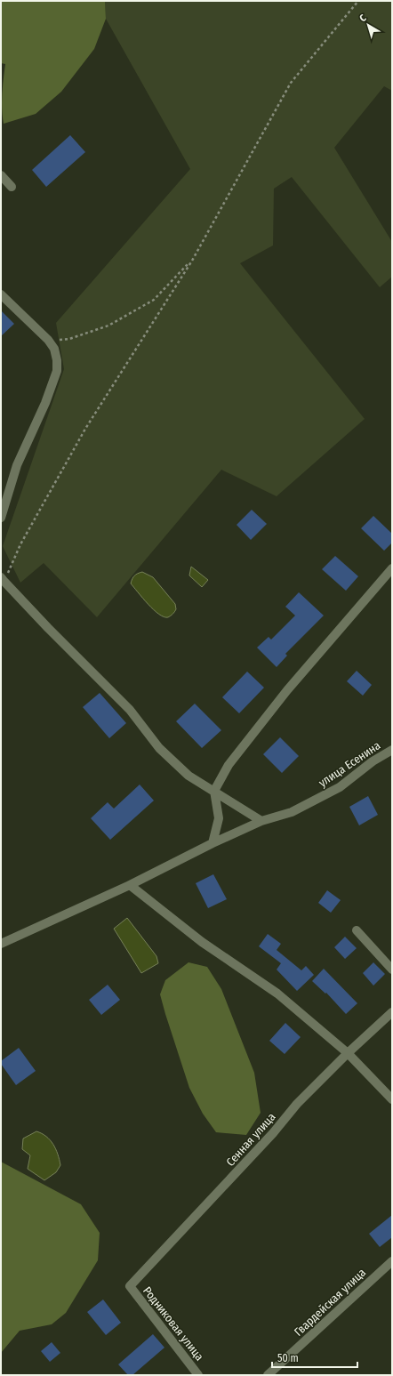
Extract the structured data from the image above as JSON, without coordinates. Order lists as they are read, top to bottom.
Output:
{
  "streets": {
    "street": [
      "улица Есенина",
      "Сенная улица",
      "Гвардейская улица",
      "Родниковая улица"
    ]
  },
  "crossings": [
    ["Сенная улица", "Родниковая улица"]
  ],
  "scale_bar": "50 m",
  "north": "top left"
}
